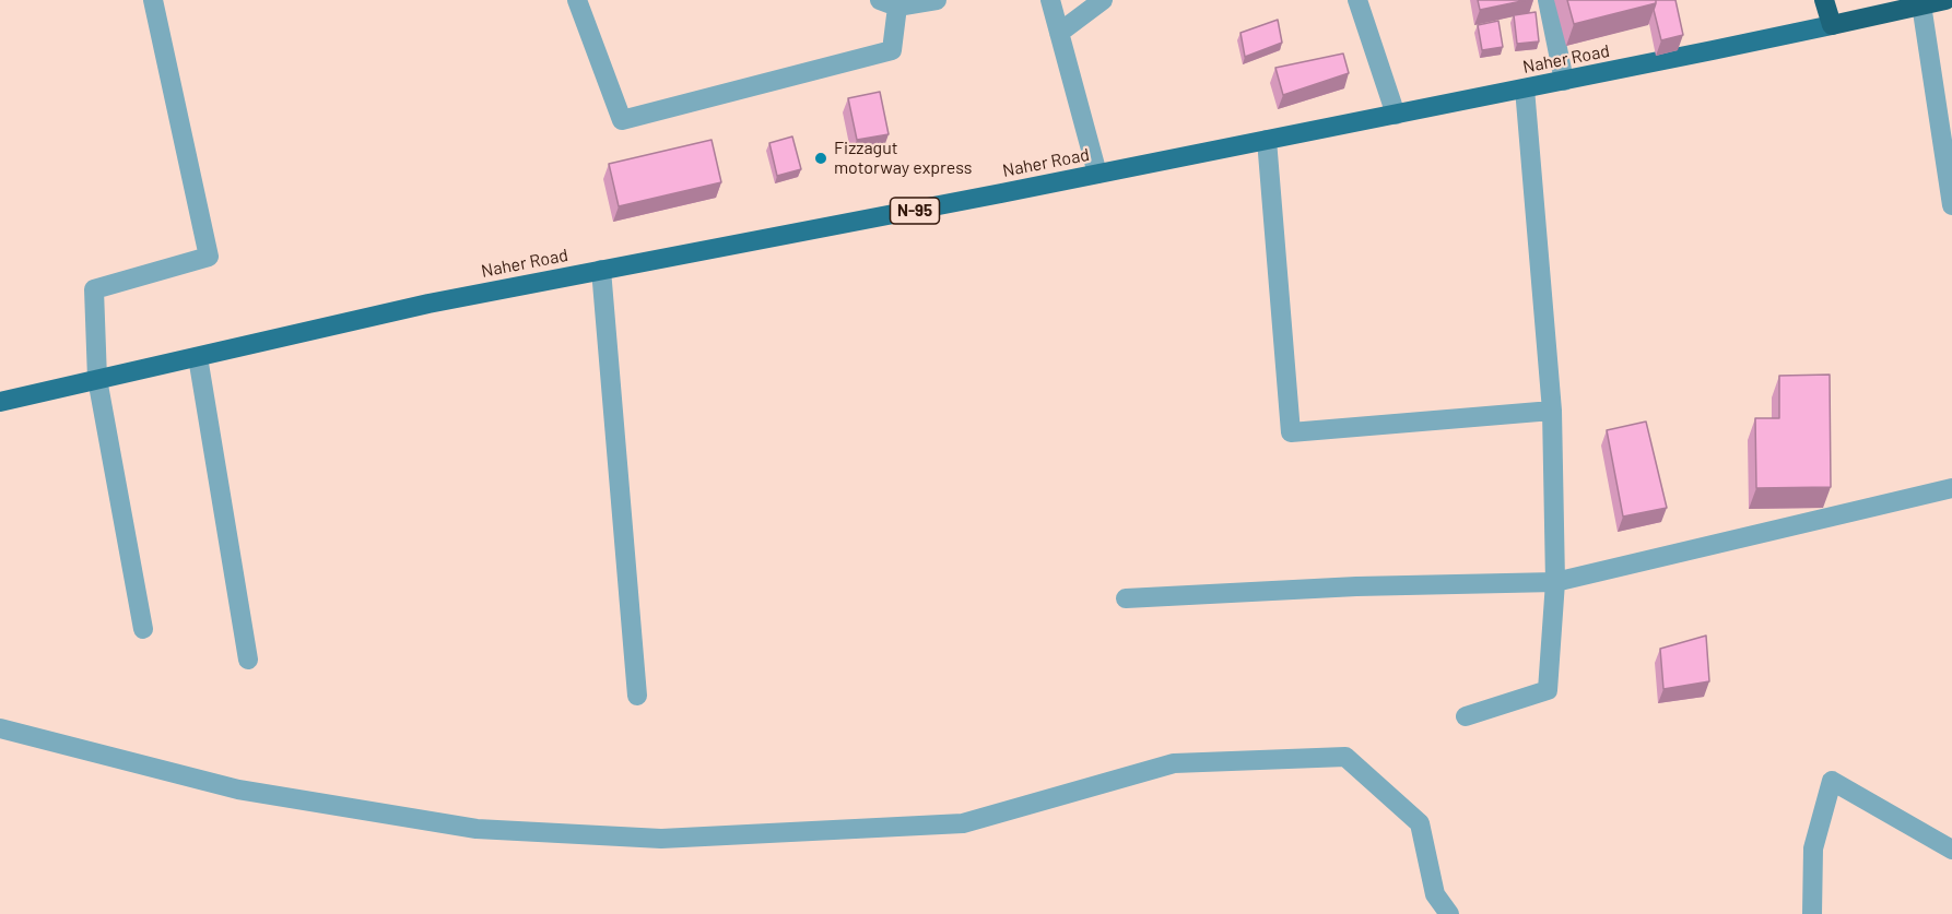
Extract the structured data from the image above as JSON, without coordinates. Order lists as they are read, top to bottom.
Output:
{
  "streets": {
    "highway": ["Naher Road", "N-95"]
  },
  "places": ["Fizzagut motorway express"]
}
